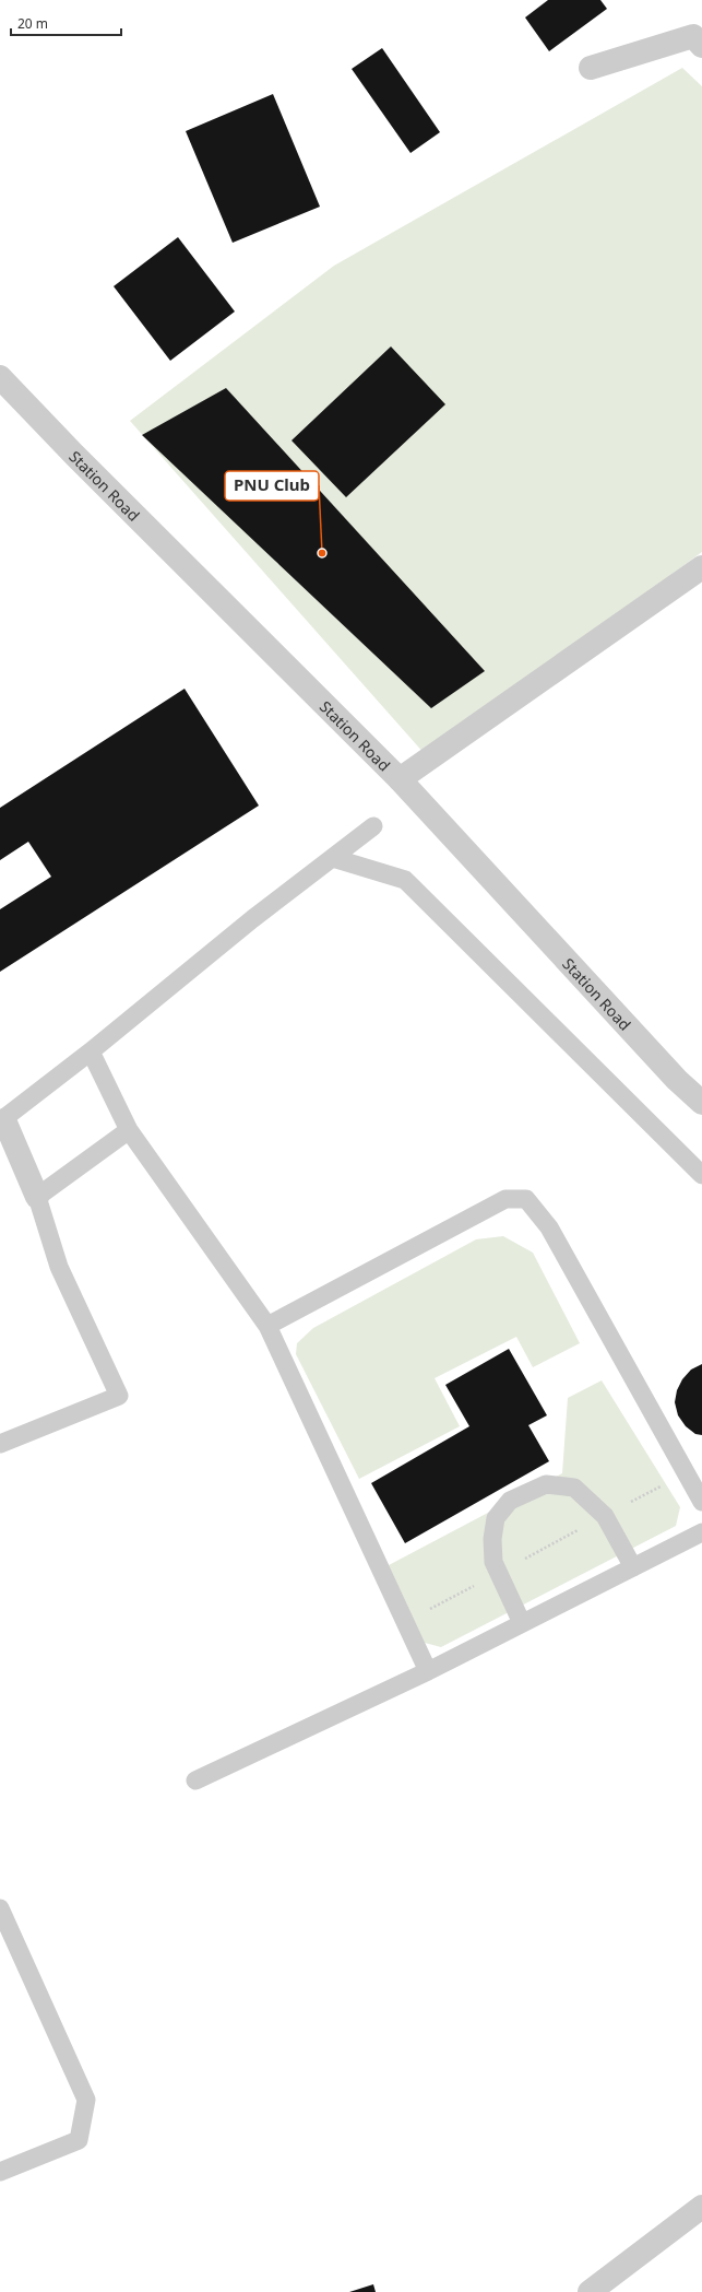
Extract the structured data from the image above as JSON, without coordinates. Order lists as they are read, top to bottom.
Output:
{
  "streets": {
    "street": ["Station Road"]
  },
  "places": ["PNU Club"],
  "scale_bar": "20 m"
}
